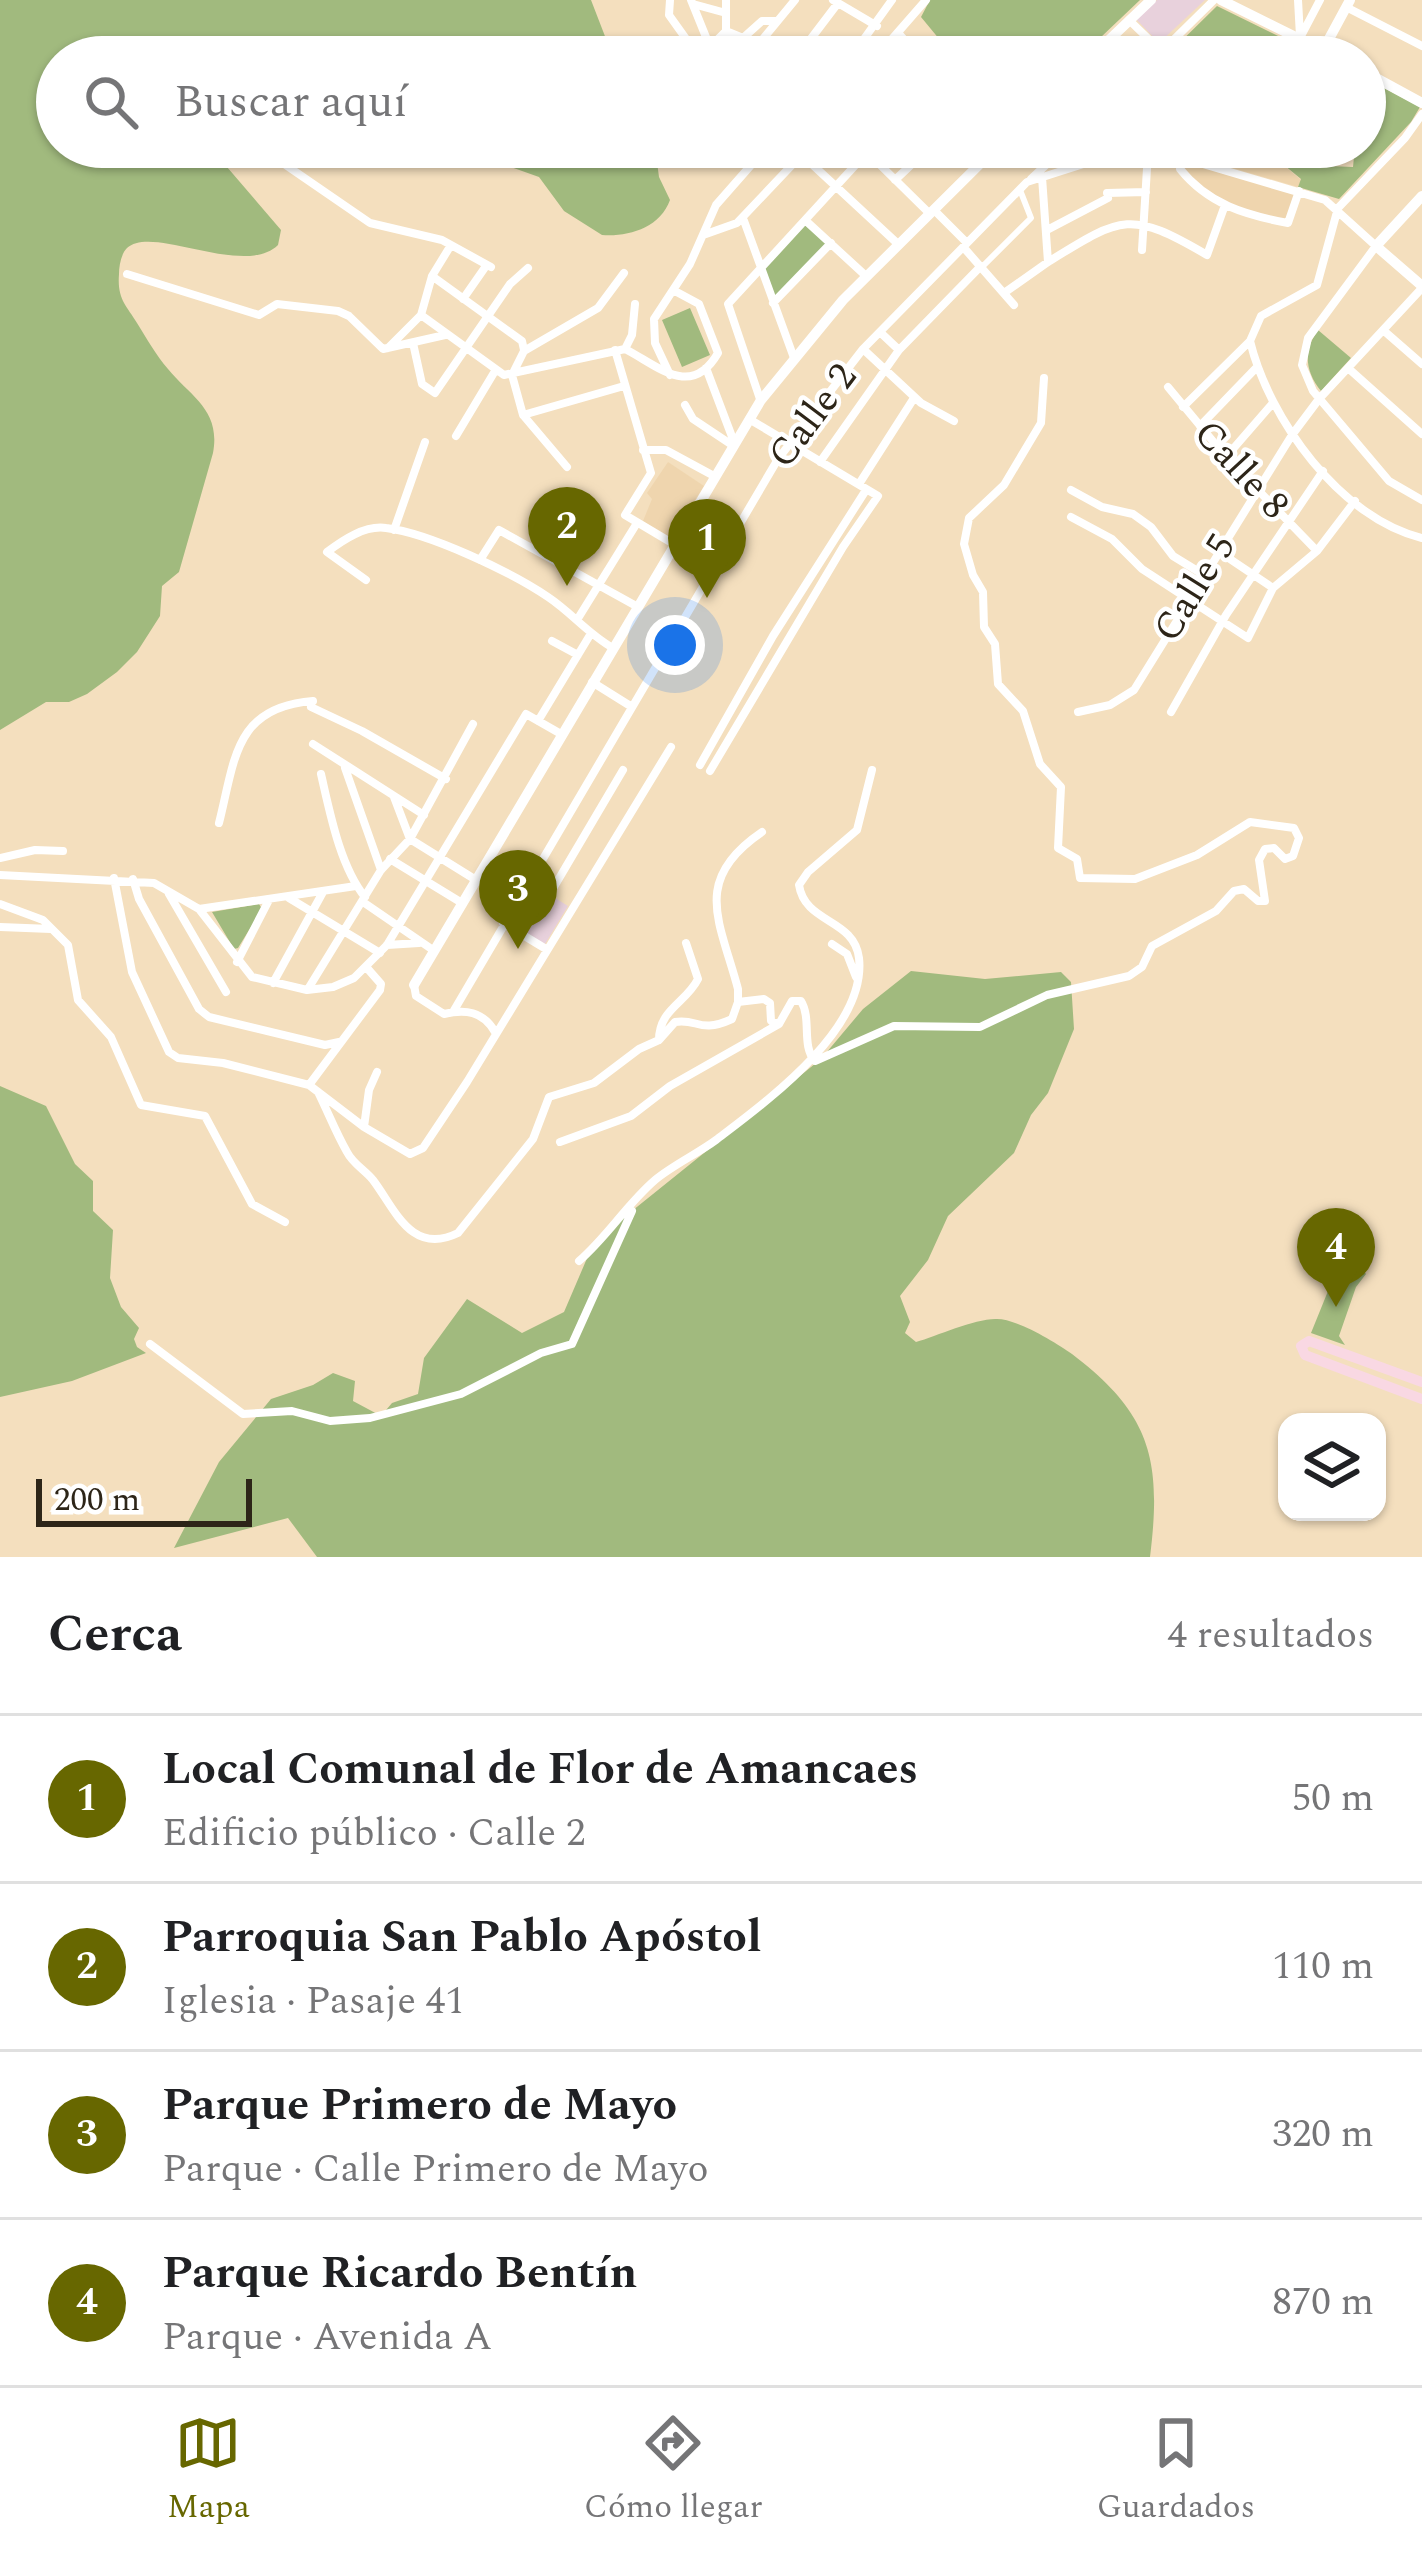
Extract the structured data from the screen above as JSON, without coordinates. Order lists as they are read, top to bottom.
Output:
{
  "streets": {
    "street": ["Calle 2", "Calle 8", "Calle 5"]
  },
  "crossings": [
    ["Calle 8", "Calle 5"]
  ],
  "scale_bar": "200 m",
  "page": {
    "search": "Buscar aquí",
    "pins": [
      "2",
      "1",
      "3",
      "4"
    ],
    "scale": "200 m",
    "heading": ["Cerca", "4 resultados"],
    "list": [
      {
        "mark": "1",
        "name": "Local Comunal de Flor de Amancaes",
        "note": "Edificio público · Calle 2",
        "value": "50 m"
      },
      {
        "mark": "2",
        "name": "Parroquia San Pablo Apóstol",
        "note": "Iglesia · Pasaje 41",
        "value": "110 m"
      },
      {
        "mark": "3",
        "name": "Parque Primero de Mayo",
        "note": "Parque · Calle Primero de Mayo",
        "value": "320 m"
      },
      {
        "mark": "4",
        "name": "Parque Ricardo Bentín",
        "note": "Parque · Avenida A",
        "value": "870 m"
      }
    ],
    "nav": ["Mapa", "Cómo llegar", "Guardados"]
  }
}
